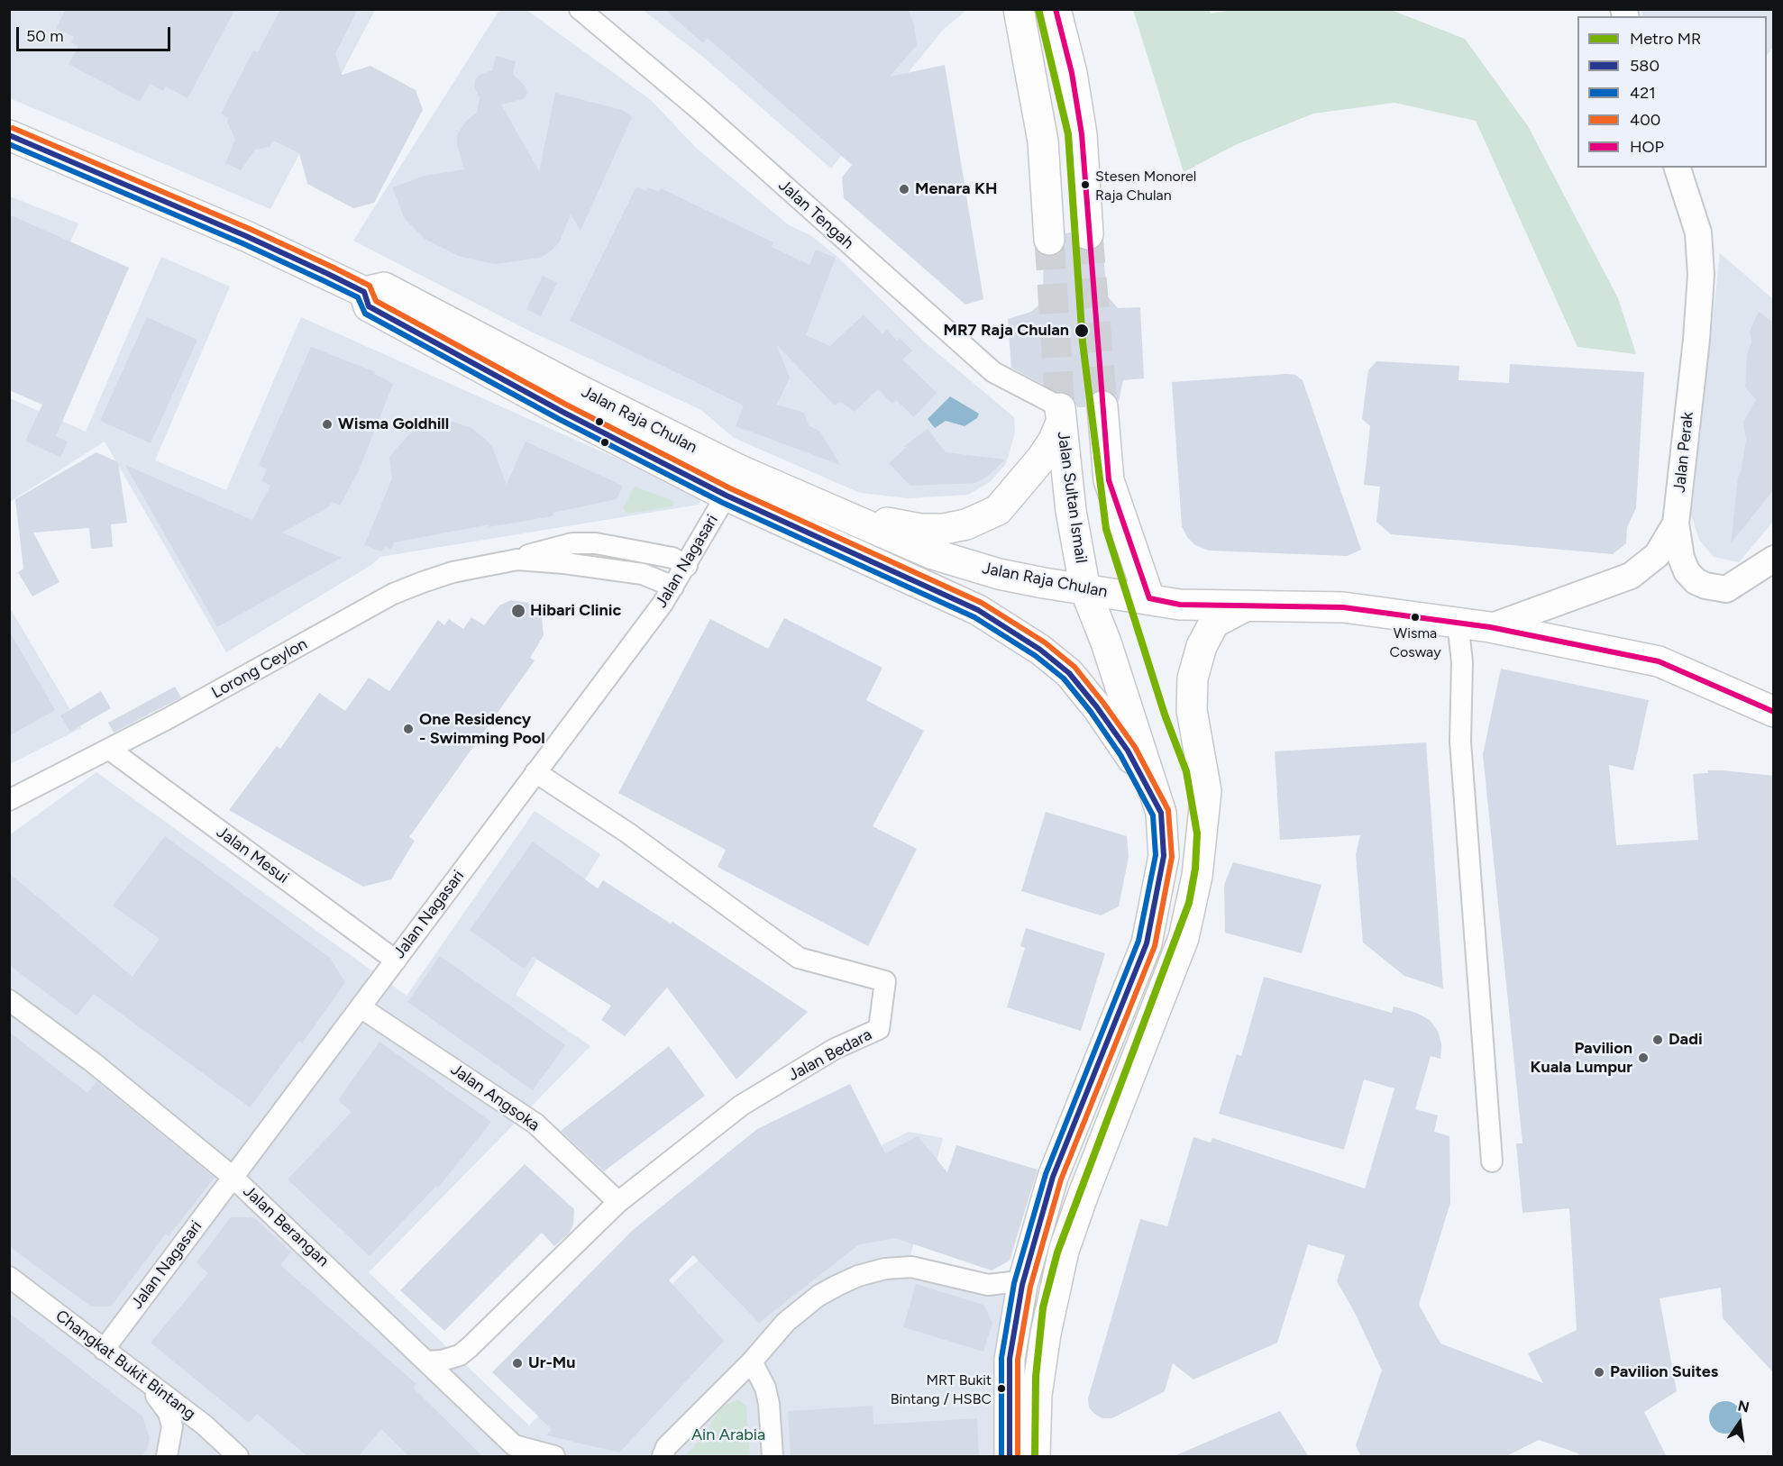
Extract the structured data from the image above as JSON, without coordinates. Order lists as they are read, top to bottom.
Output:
{
  "streets": {
    "main road": ["Jalan Raja Chulan", "Jalan Sultan Ismail"],
    "street": [
      "Jalan Tengah",
      "Jalan Perak",
      "Jalan Nagasari",
      "Lorong Ceylon",
      "Jalan Mesui",
      "Jalan Bedara",
      "Jalan Angsoka",
      "Jalan Berangan",
      "Changkat Bukit Bintang"
    ]
  },
  "crossings": [
    ["Jalan Tengah", "Jalan Sultan Ismail"],
    ["Jalan Raja Chulan", "Jalan Perak"],
    ["Jalan Raja Chulan", "Jalan Sultan Ismail"],
    ["Jalan Raja Chulan", "Jalan Nagasari"],
    ["Jalan Nagasari", "Lorong Ceylon"],
    ["Jalan Nagasari", "Jalan Mesui"],
    ["Jalan Nagasari", "Jalan Bedara"],
    ["Jalan Nagasari", "Jalan Angsoka"],
    ["Jalan Nagasari", "Jalan Berangan"],
    ["Jalan Nagasari", "Changkat Bukit Bintang"],
    ["Lorong Ceylon", "Jalan Mesui"],
    ["Jalan Bedara", "Jalan Angsoka"],
    ["Jalan Bedara", "Jalan Berangan"]
  ],
  "parks": ["Ain Arabia"],
  "places": [
    "Stesen Monorel Raja Chulan",
    "Menara KH",
    "MR7 Raja Chulan",
    "Wisma Goldhill",
    "Hibari Clinic",
    "Wisma Cosway",
    "One Residency - Swimming Pool",
    "Dadi",
    "Pavilion Kuala Lumpur",
    "Ur-Mu",
    "Pavilion Suites",
    "MRT Bukit Bintang / HSBC"
  ],
  "lines": [
    "metro line MR",
    "transit line HOP",
    "transit line 400",
    "transit line 580",
    "transit line 421"
  ],
  "legend": [
    "Metro MR",
    "580",
    "421",
    "400",
    "HOP"
  ],
  "scale_bar": "50 m",
  "north": "top"
}
